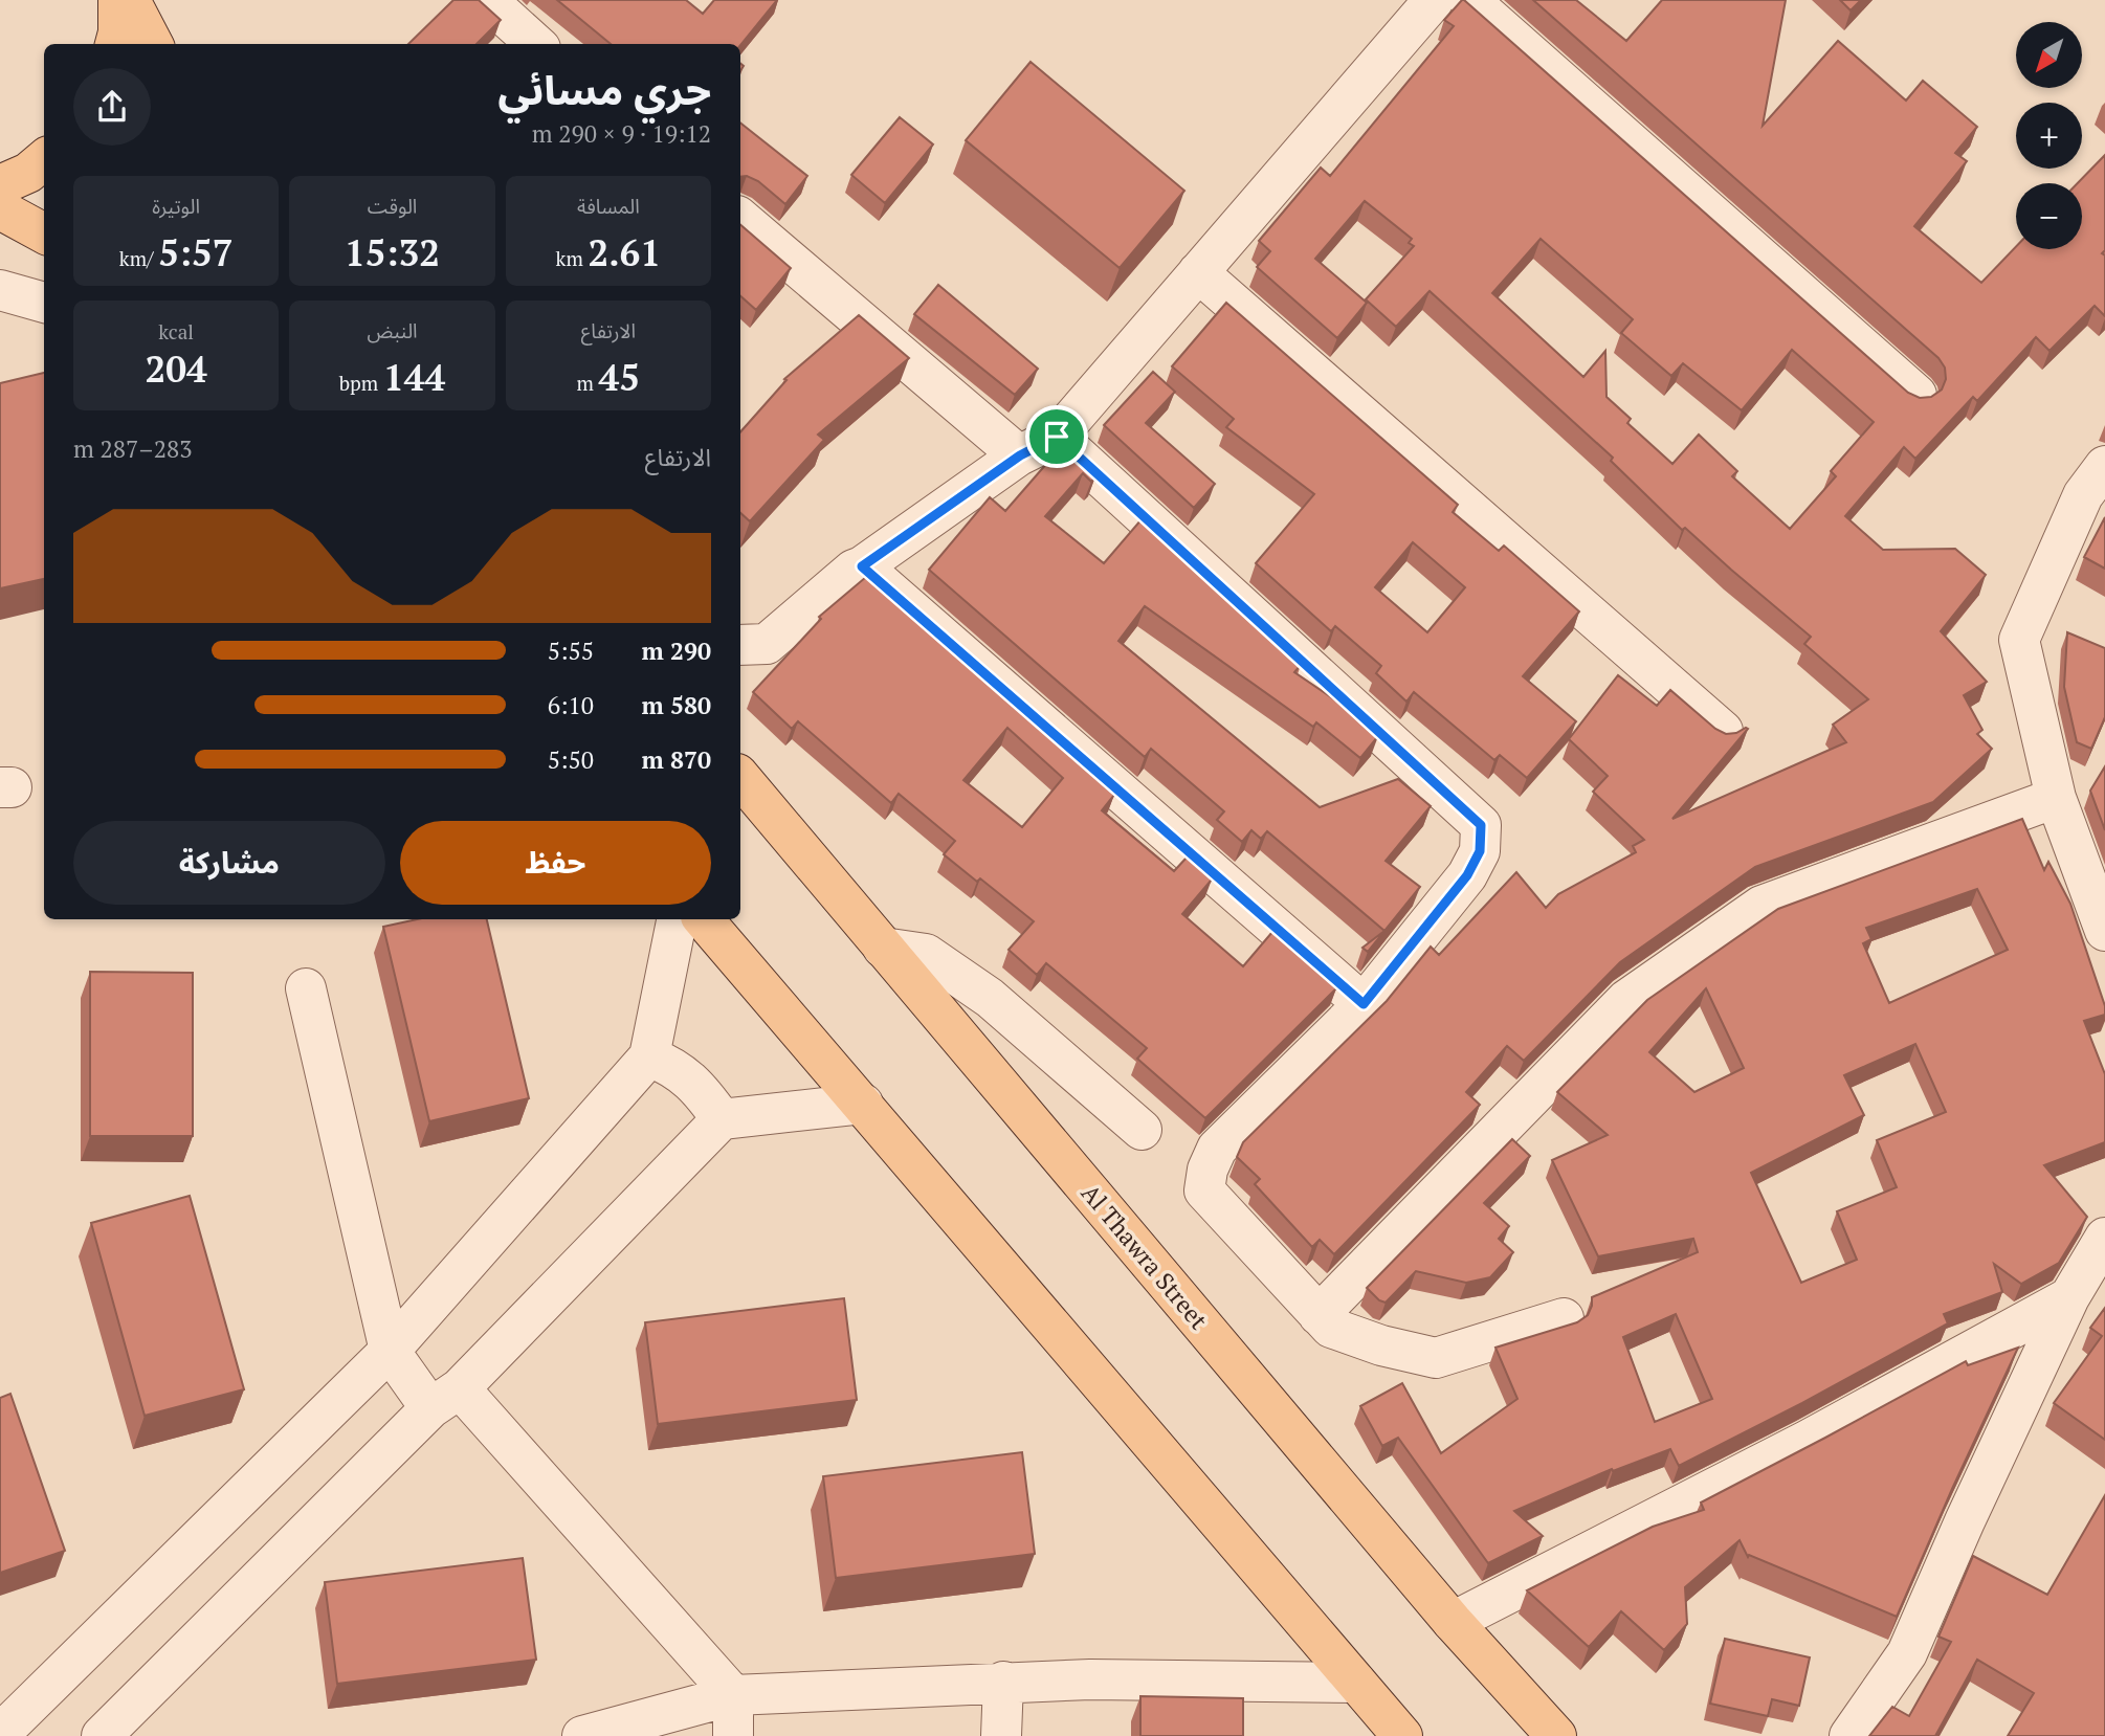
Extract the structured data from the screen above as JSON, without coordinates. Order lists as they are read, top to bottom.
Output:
{
  "streets": {
    "main road": ["Al Thawra Street"]
  },
  "north": "bottom left",
  "page": {
    "map_buttons": ["+", "−"],
    "heading": ["جري مسائي", "19:12 · 9 × 290 m"],
    "stats": [
      ["المسافة", "2.61 km"],
      ["الوقت", "15:32"],
      ["الوتيرة", "5:57 /km"],
      ["الارتفاع", "45 m"],
      ["النبض", "144 bpm"],
      ["kcal", "204"]
    ],
    "chart": ["الارتفاع", "283–287 m"],
    "list": [
      {
        "name": "290 m",
        "note": "5:55"
      },
      {
        "name": "580 m",
        "note": "6:10"
      },
      {
        "name": "870 m",
        "note": "5:50"
      }
    ],
    "buttons": ["حفظ", "مشاركة"]
  }
}
